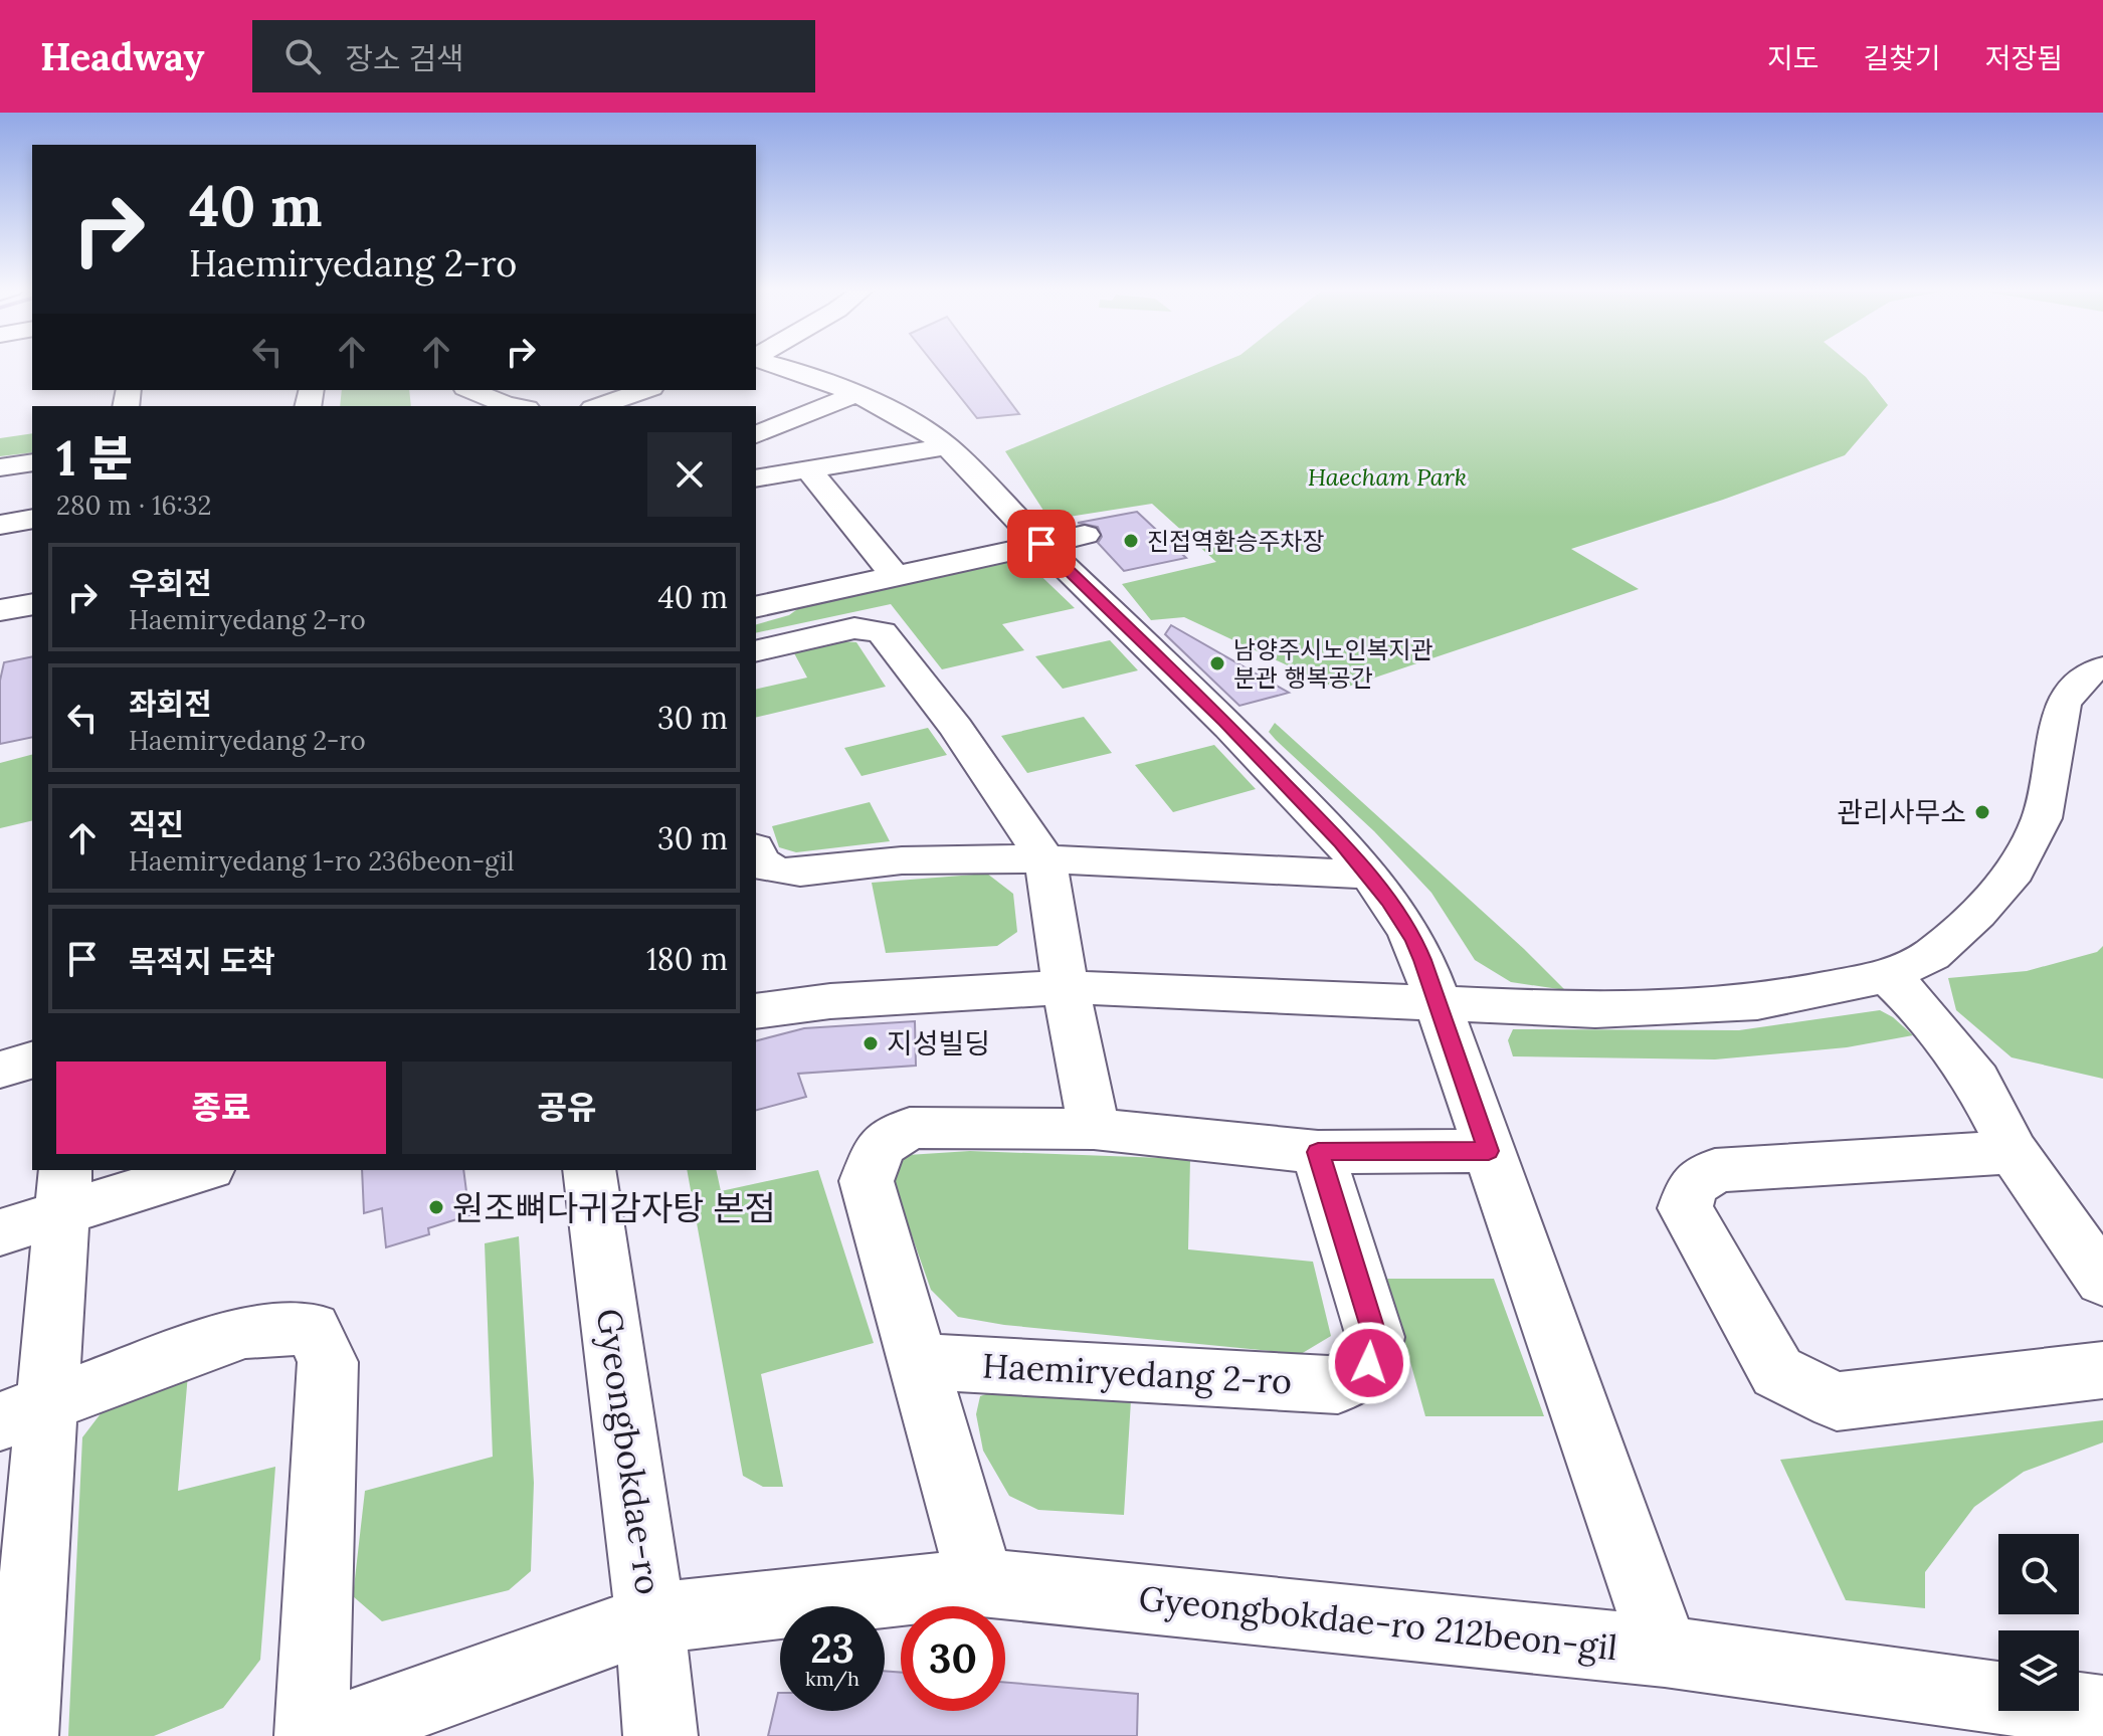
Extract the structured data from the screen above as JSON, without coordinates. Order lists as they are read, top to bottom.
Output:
{
  "streets": {
    "street": ["Haemiryedang 2-ro", "Gyeongbokdae-ro", "Gyeongbokdae-ro 212beon-gil"]
  },
  "crossings": [
    ["Gyeongbokdae-ro", "Gyeongbokdae-ro 212beon-gil"]
  ],
  "parks": ["Haecham Park"],
  "places": [
    "진접역환승주차장",
    "남양주시노인복지관 분관 행복공간",
    "관리사무소",
    "지성빌딩",
    "원조뼈다귀감자탕 본점"
  ],
  "page": {
    "header": "Headway",
    "search": "장소 검색",
    "nav": ["지도", "길찾기", "저장됨"],
    "turn": ["40 m", "Haemiryedang 2-ro"],
    "heading": ["1 분", "280 m · 16:32"],
    "list": [
      {
        "name": "우회전",
        "note": "Haemiryedang 2-ro",
        "value": "40 m"
      },
      {
        "name": "좌회전",
        "note": "Haemiryedang 2-ro",
        "value": "30 m"
      },
      {
        "name": "직진",
        "note": "Haemiryedang 1-ro 236beon-gil",
        "value": "30 m"
      },
      {
        "name": "목적지 도착",
        "value": "180 m"
      }
    ],
    "buttons": ["종료", "공유"],
    "speed": "23 km/h",
    "limit": "30"
  }
}
